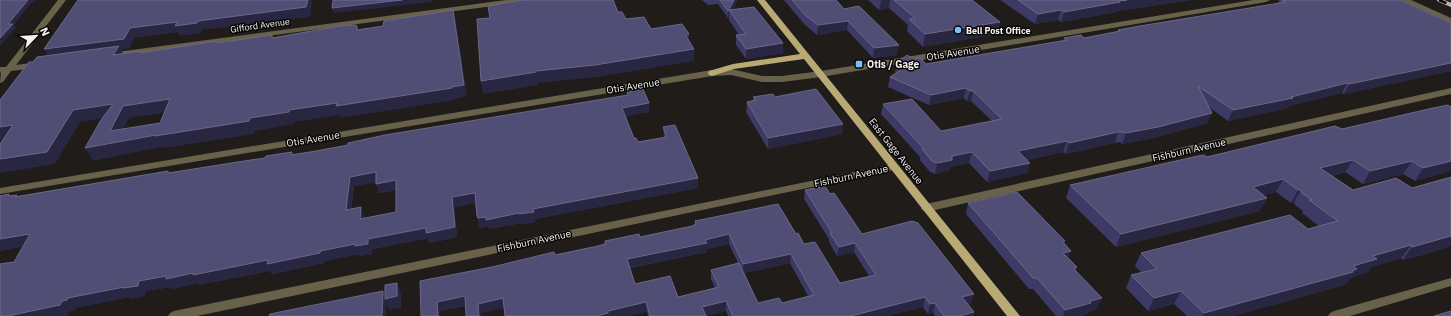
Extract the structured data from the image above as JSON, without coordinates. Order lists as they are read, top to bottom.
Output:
{
  "streets": {
    "main road": ["East Gage Avenue"],
    "street": ["Gifford Avenue", "Otis Avenue", "Fishburn Avenue"]
  },
  "crossings": [
    ["Otis Avenue", "East Gage Avenue"],
    ["Fishburn Avenue", "East Gage Avenue"]
  ],
  "places": {
    "other": ["Bell Post Office"],
    "transit": ["Otis / Gage"]
  },
  "north": "top right"
}
